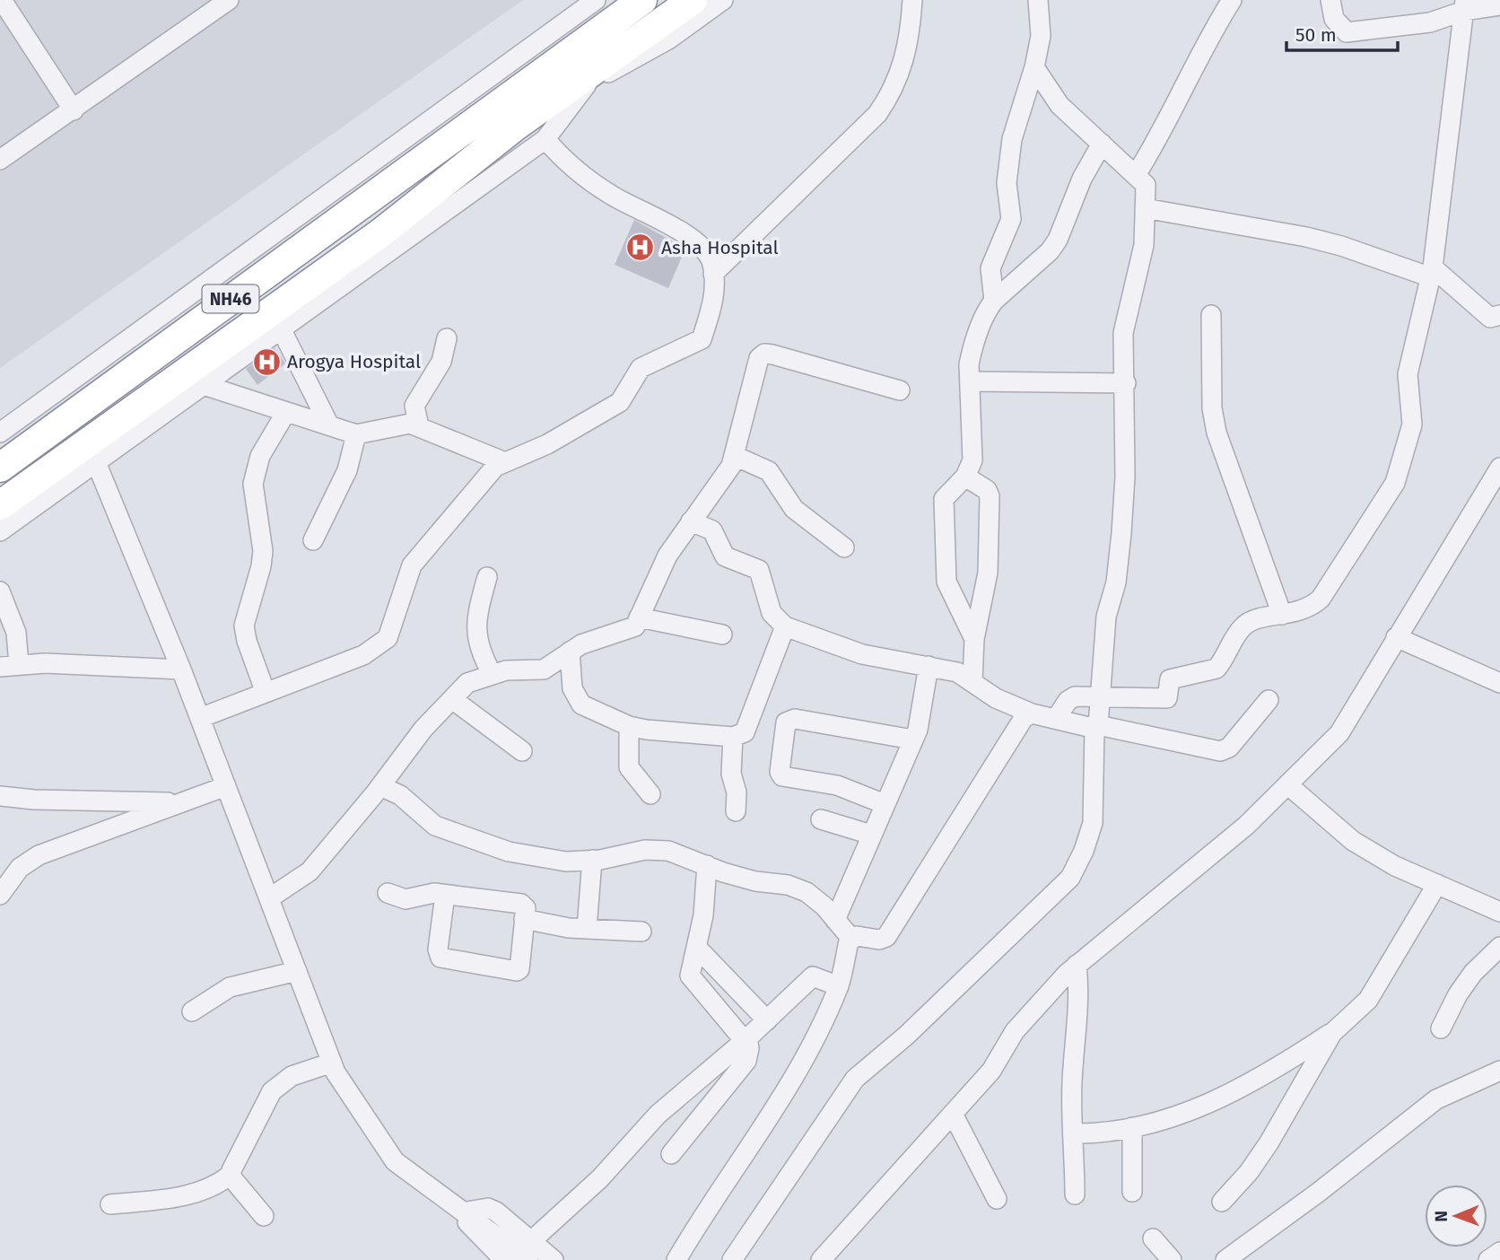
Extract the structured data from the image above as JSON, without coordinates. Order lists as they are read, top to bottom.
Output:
{
  "streets": {
    "highway": ["NH46"]
  },
  "places": {
    "hospital": ["Asha Hospital", "Arogya Hospital"]
  },
  "scale_bar": "50 m",
  "north": "left"
}
